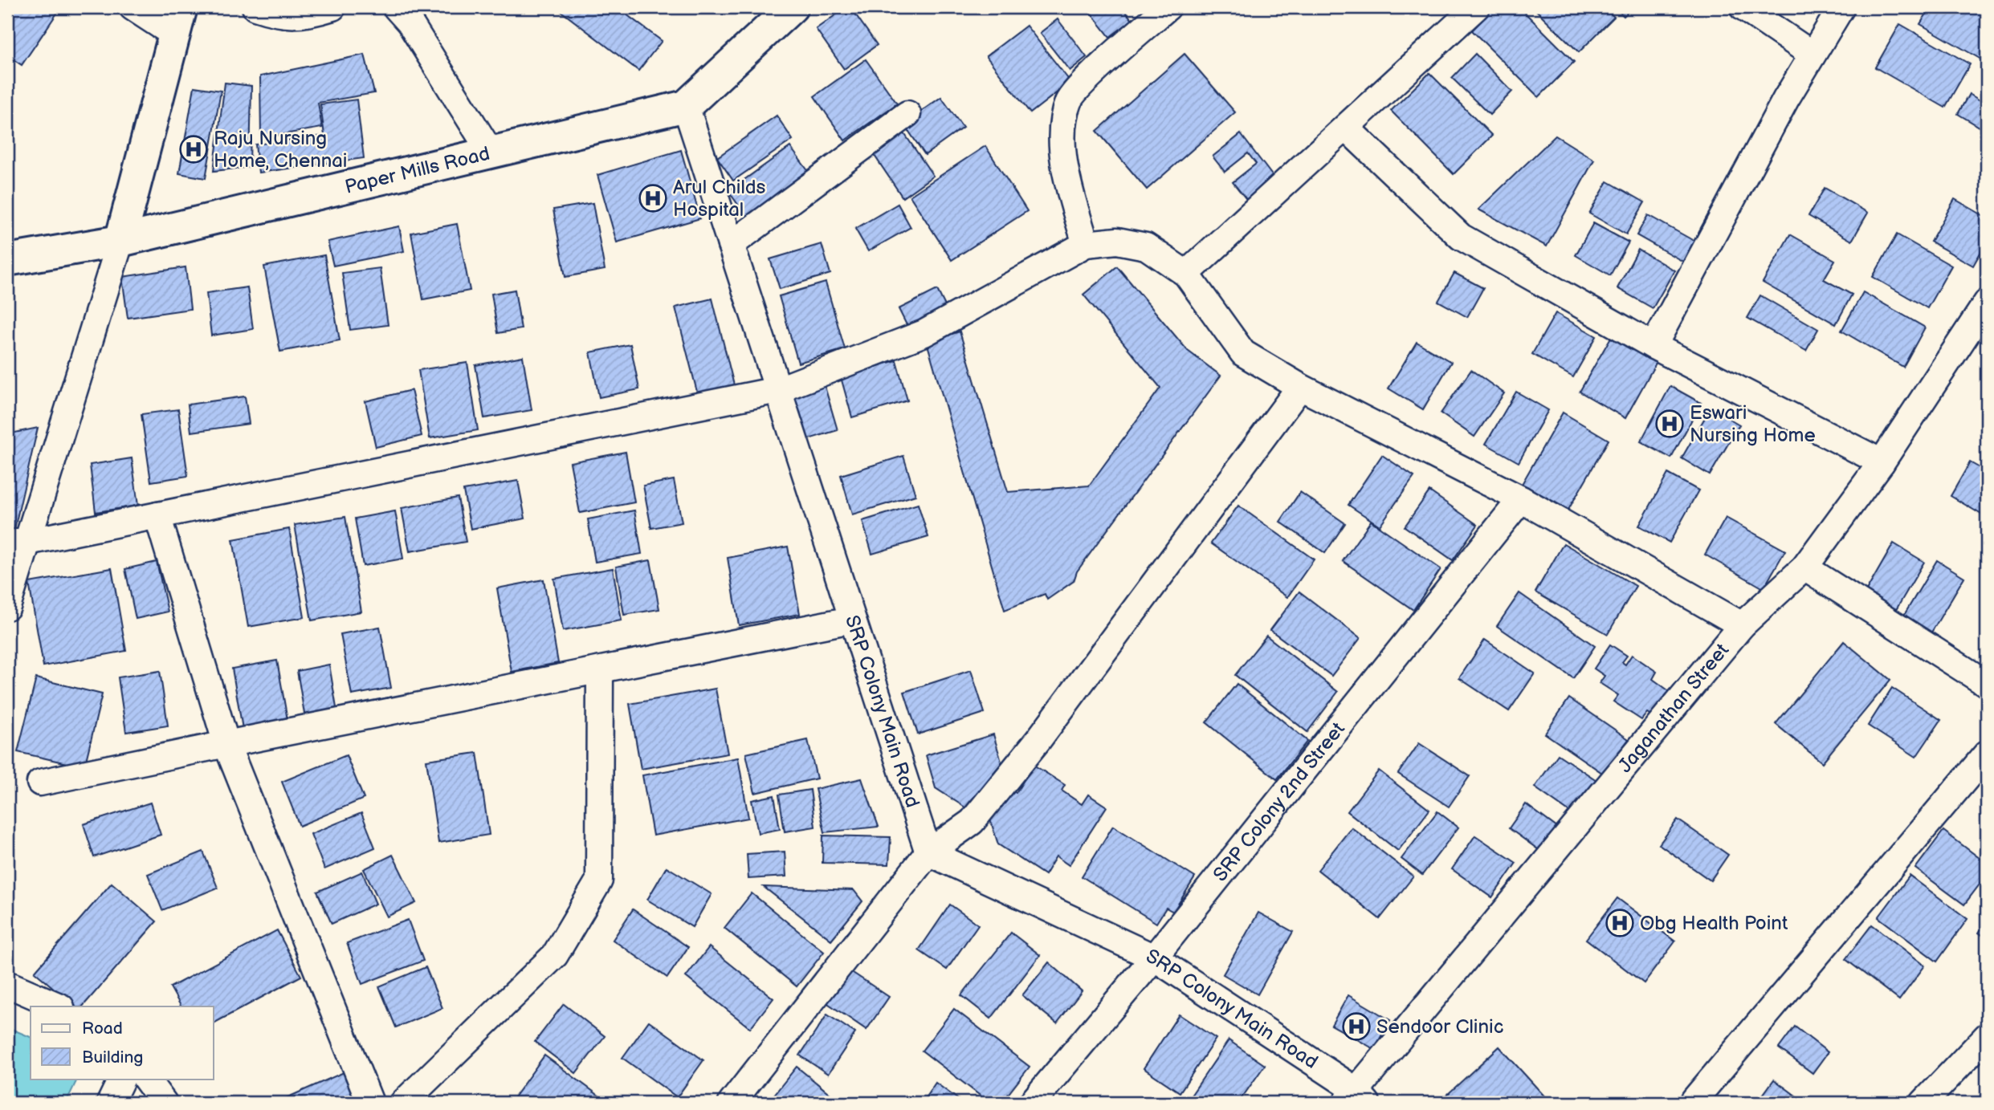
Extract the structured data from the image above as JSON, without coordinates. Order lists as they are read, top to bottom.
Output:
{
  "streets": {
    "main road": ["Paper Mills Road"],
    "street": ["Jaganathan Street", "SRP Colony Main Road", "SRP Colony 2nd Street"]
  },
  "crossings": [
    ["Paper Mills Road", "SRP Colony Main Road"],
    ["Jaganathan Street", "SRP Colony Main Road"],
    ["SRP Colony Main Road", "SRP Colony 2nd Street"]
  ],
  "places": {
    "hospital": [
      "Raju Nursing Home, Chennai",
      "Arul Childs Hospital",
      "Eswari Nursing Home",
      "Obg Health Point",
      "Sendoor Clinic"
    ]
  },
  "legend": ["Road", "Building"]
}
